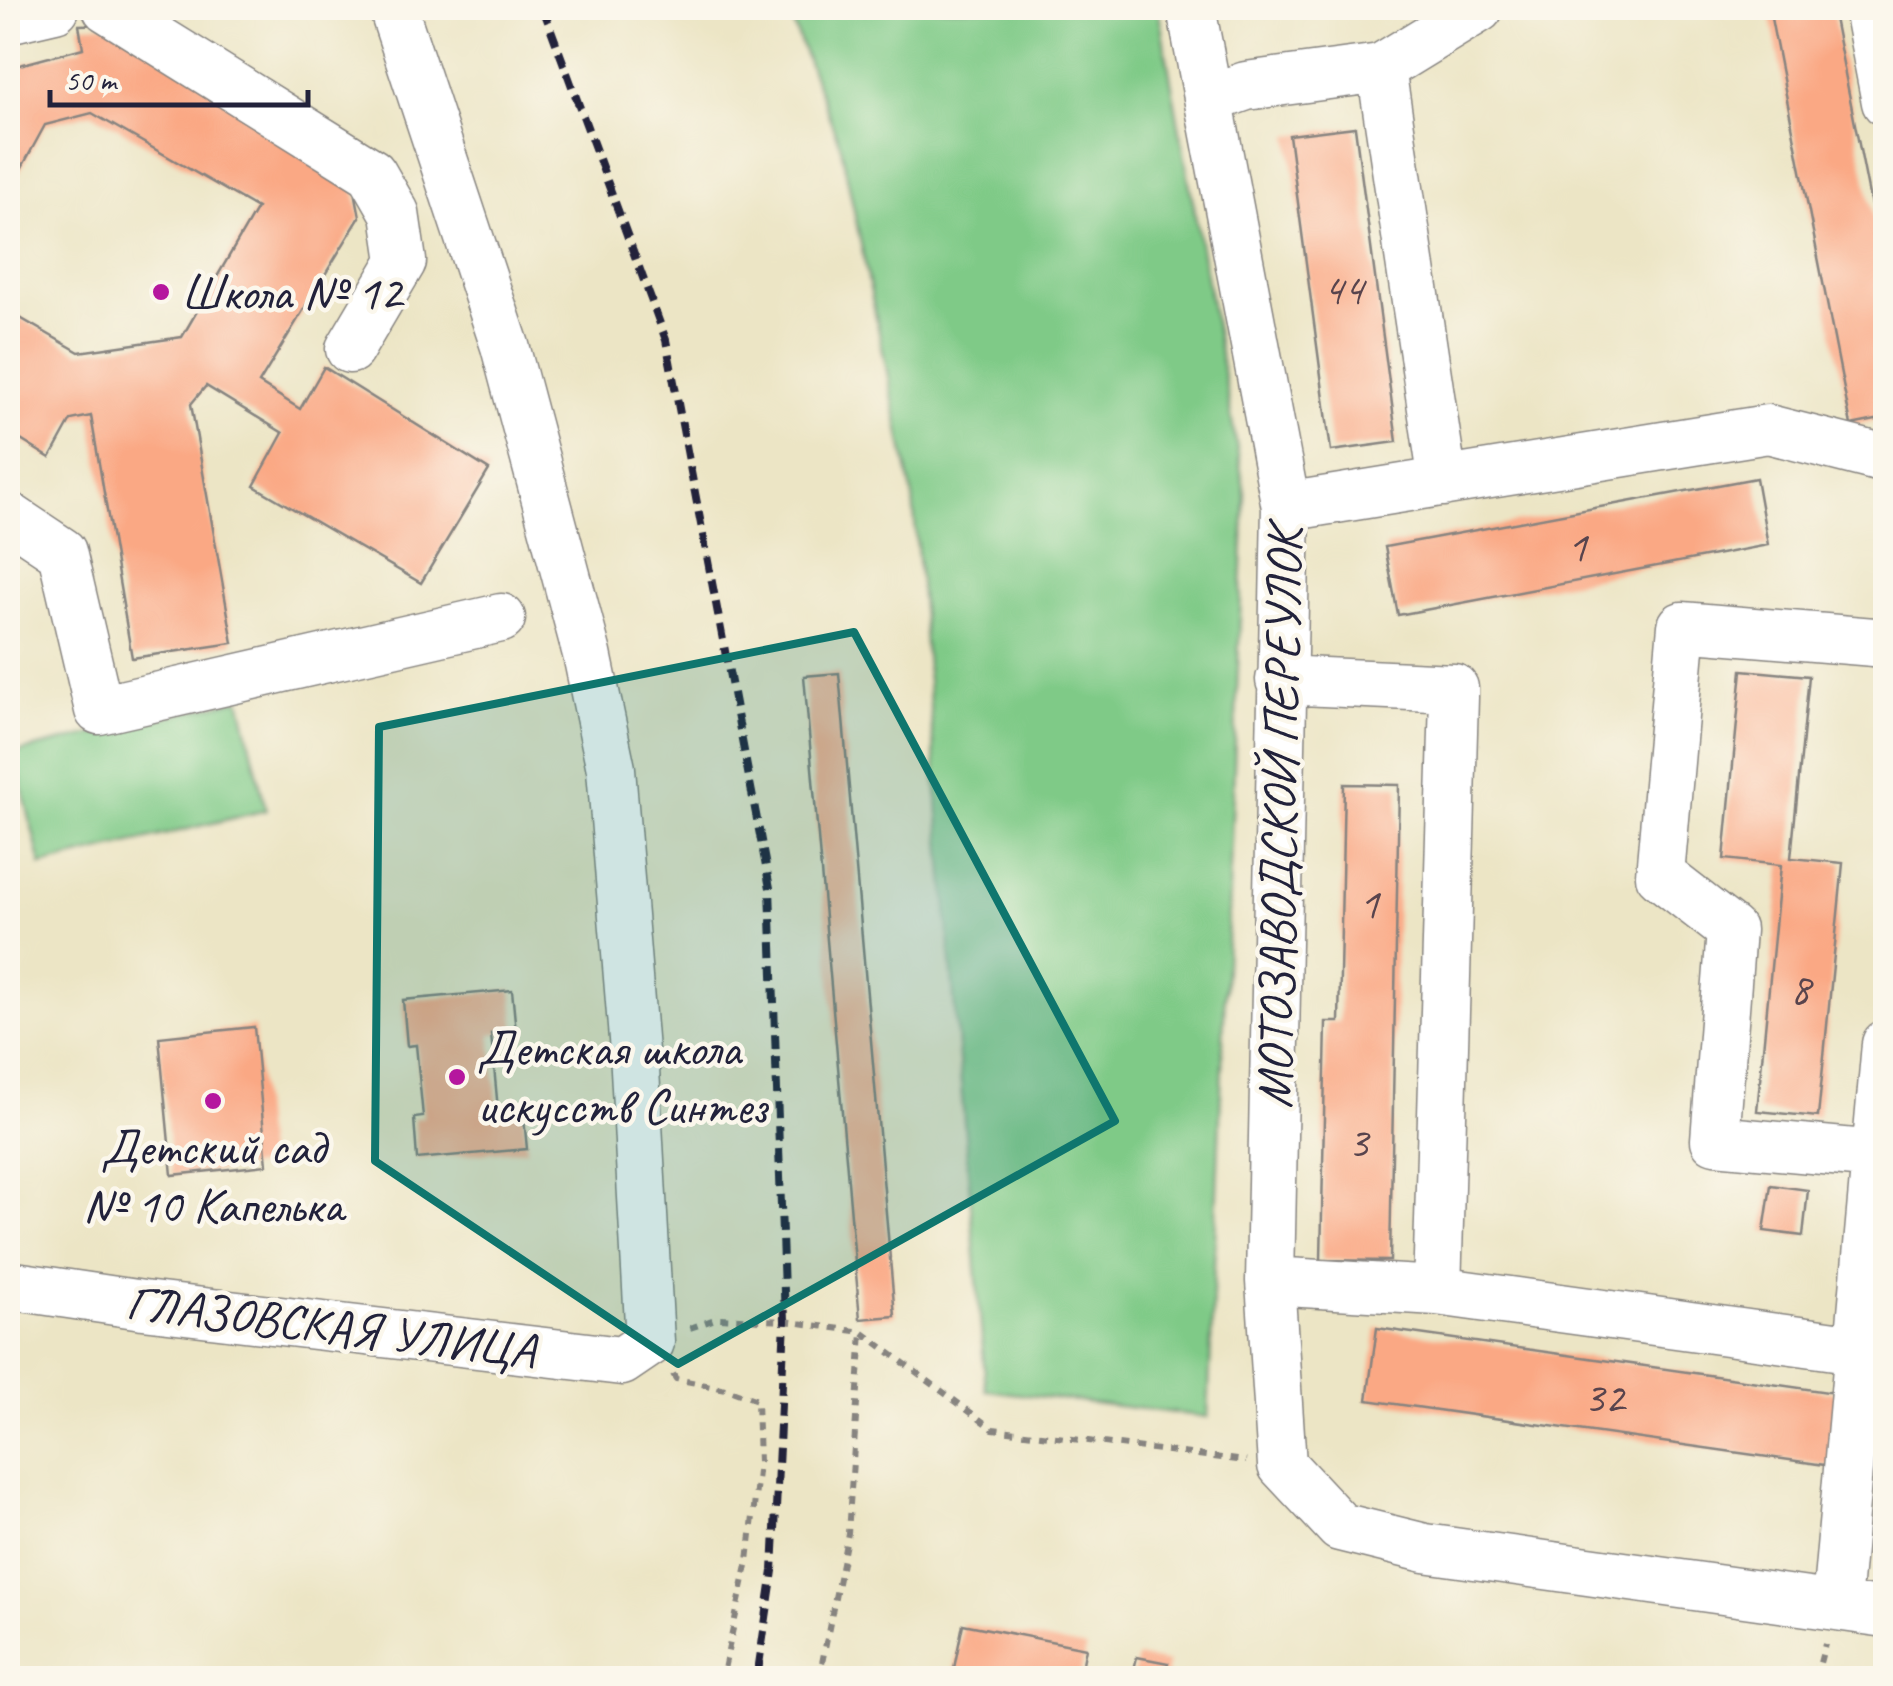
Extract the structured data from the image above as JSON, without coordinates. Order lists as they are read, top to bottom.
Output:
{
  "streets": {
    "street": ["МОТОЗАВОДСКОЙ ПЕРЕУЛОК", "ГЛАЗОВСКАЯ УЛИЦА"]
  },
  "places": ["Школа № 12", "Детская школа искусств Синтез", "Детский сад № 10 Капелька"],
  "house_numbers": [
    "44",
    "1",
    "1",
    "8",
    "3",
    "32"
  ],
  "scale_bar": "50 m"
}
